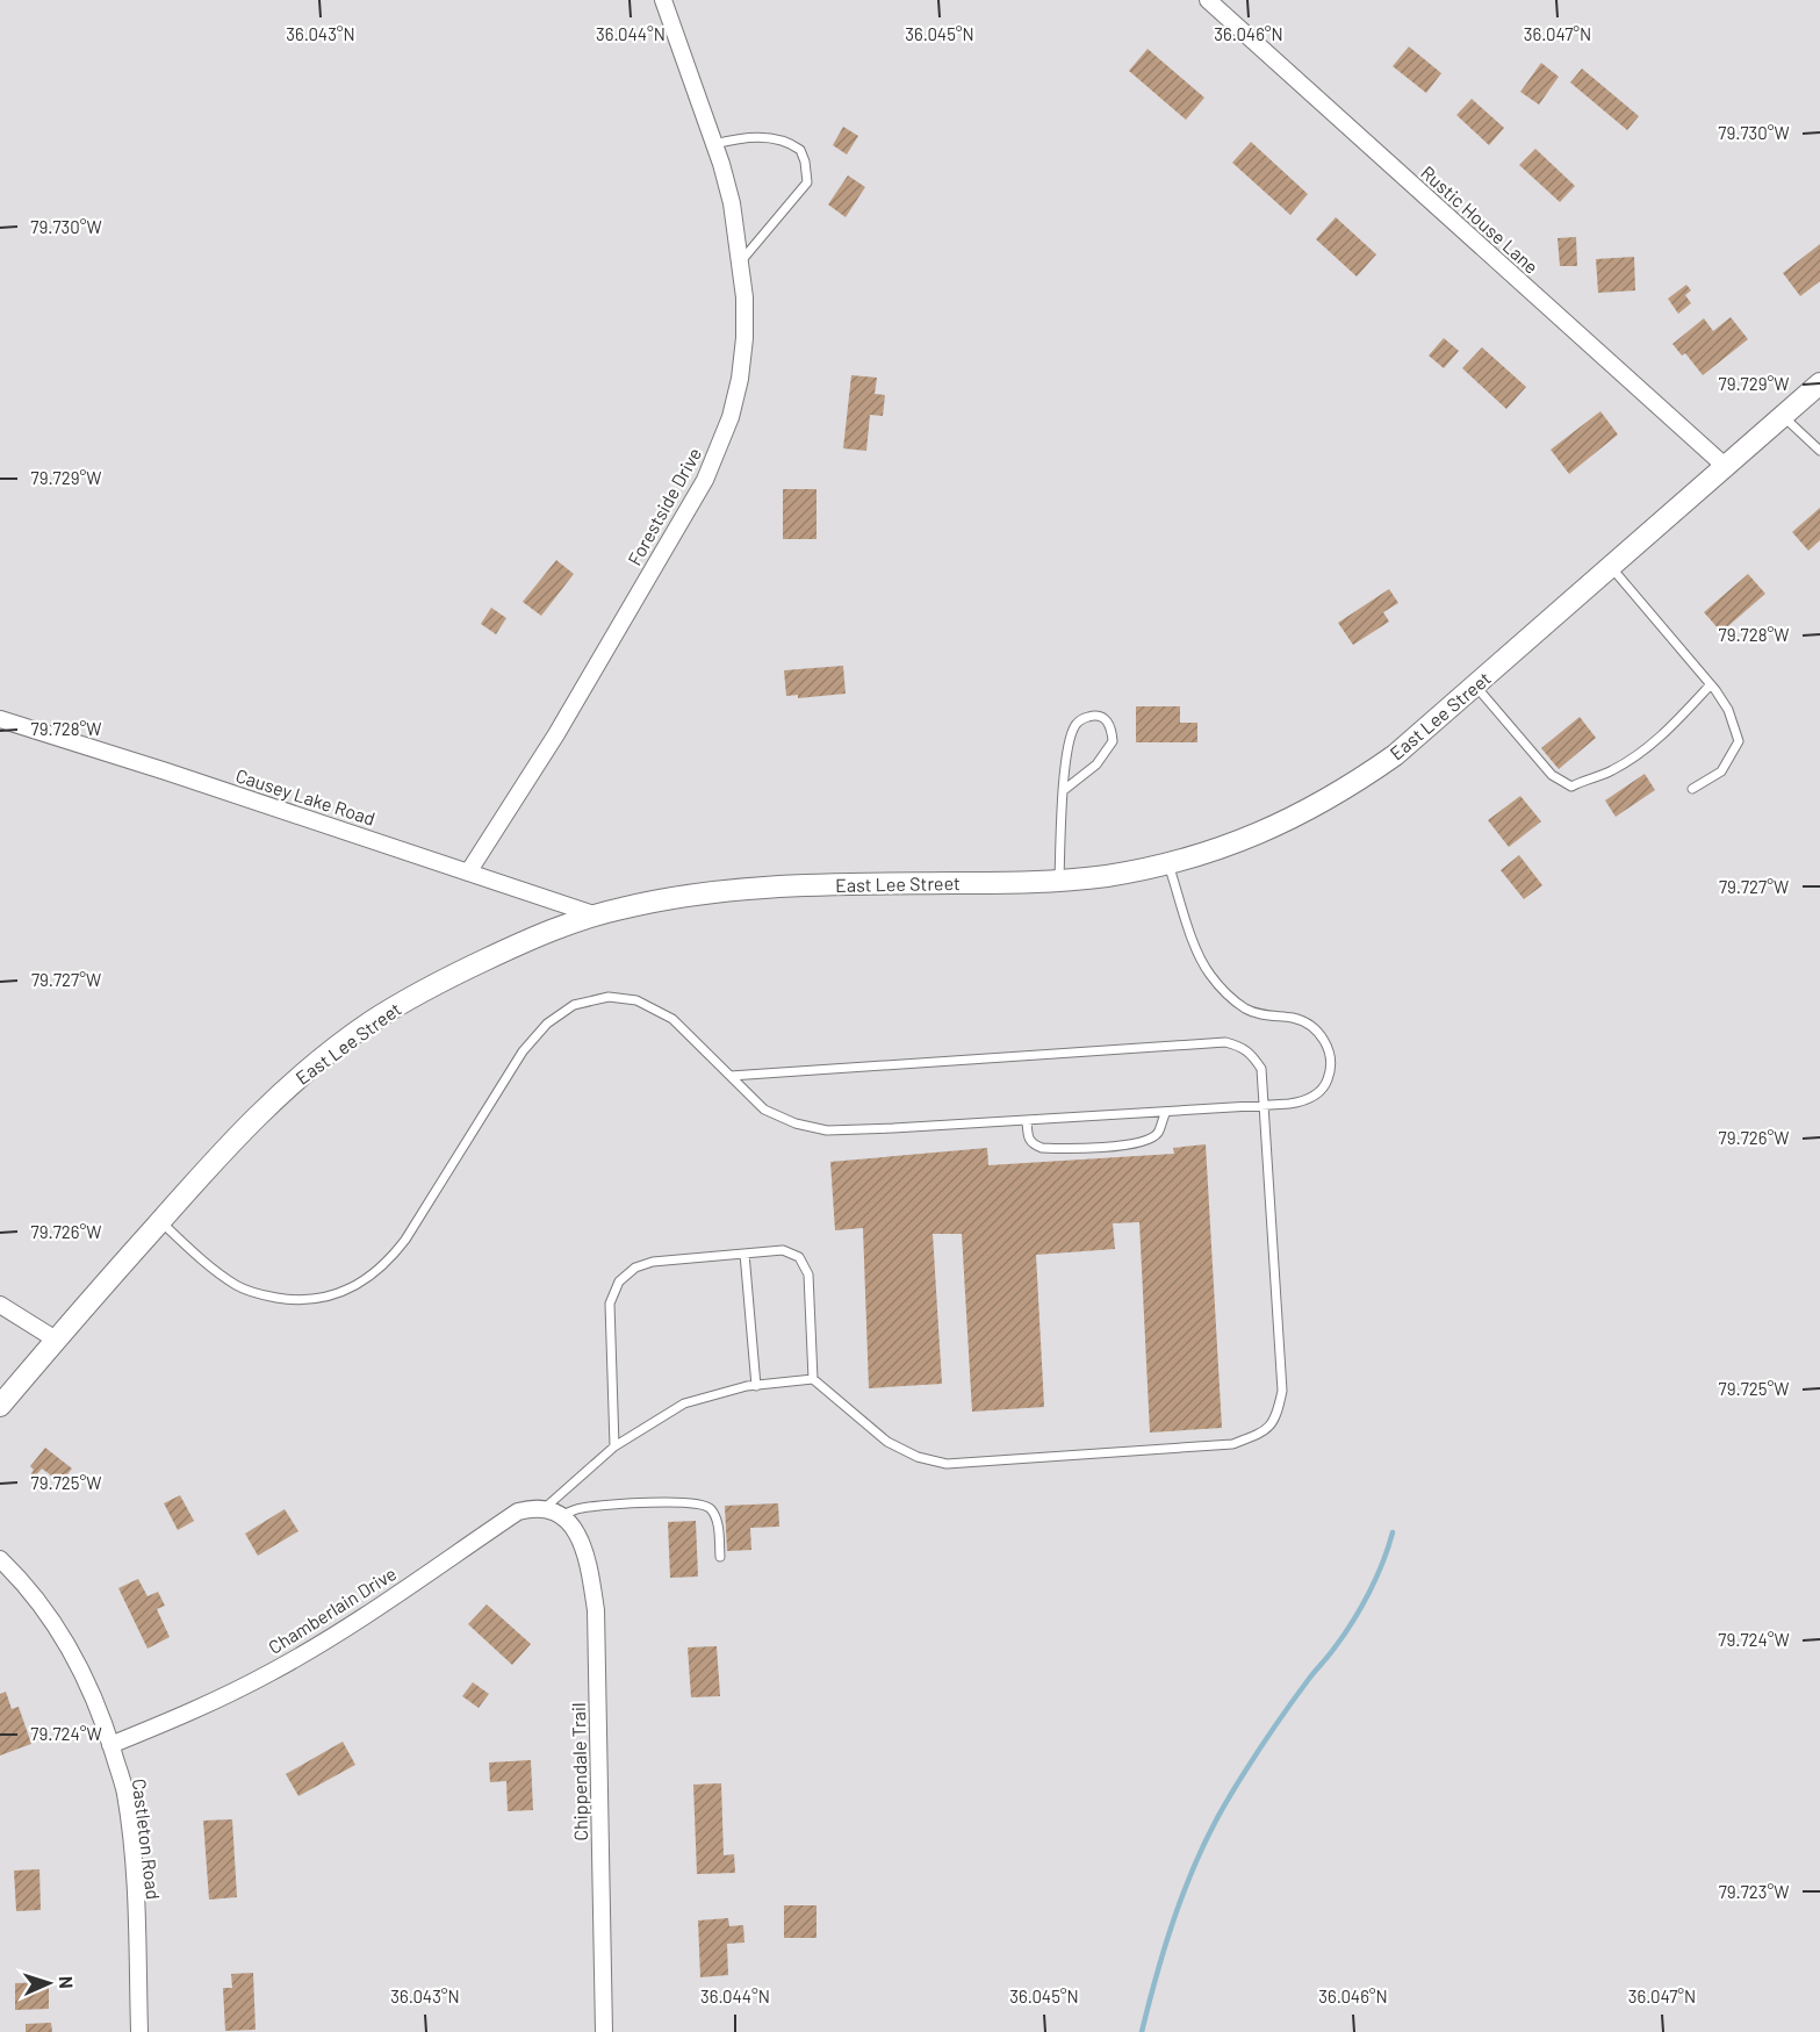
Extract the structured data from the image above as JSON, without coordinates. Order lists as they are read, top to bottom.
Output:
{
  "streets": {
    "street": [
      "Rustic House Lane",
      "Forestside Drive",
      "East Lee Street",
      "Causey Lake Road",
      "Chamberlain Drive",
      "Chippendale Trail",
      "Castleton Road"
    ]
  },
  "crossings": [
    ["Rustic House Lane", "East Lee Street"],
    ["Forestside Drive", "Causey Lake Road"],
    ["East Lee Street", "Causey Lake Road"],
    ["Chamberlain Drive", "Castleton Road"]
  ],
  "north": "right",
  "coordinates": [
    "36.043°N",
    "36.044°N",
    "36.045°N",
    "36.046°N",
    "36.047°N",
    "79.730°W",
    "79.729°W",
    "79.728°W",
    "79.727°W",
    "79.726°W",
    "79.725°W",
    "79.724°W",
    "79.723°W"
  ]
}
